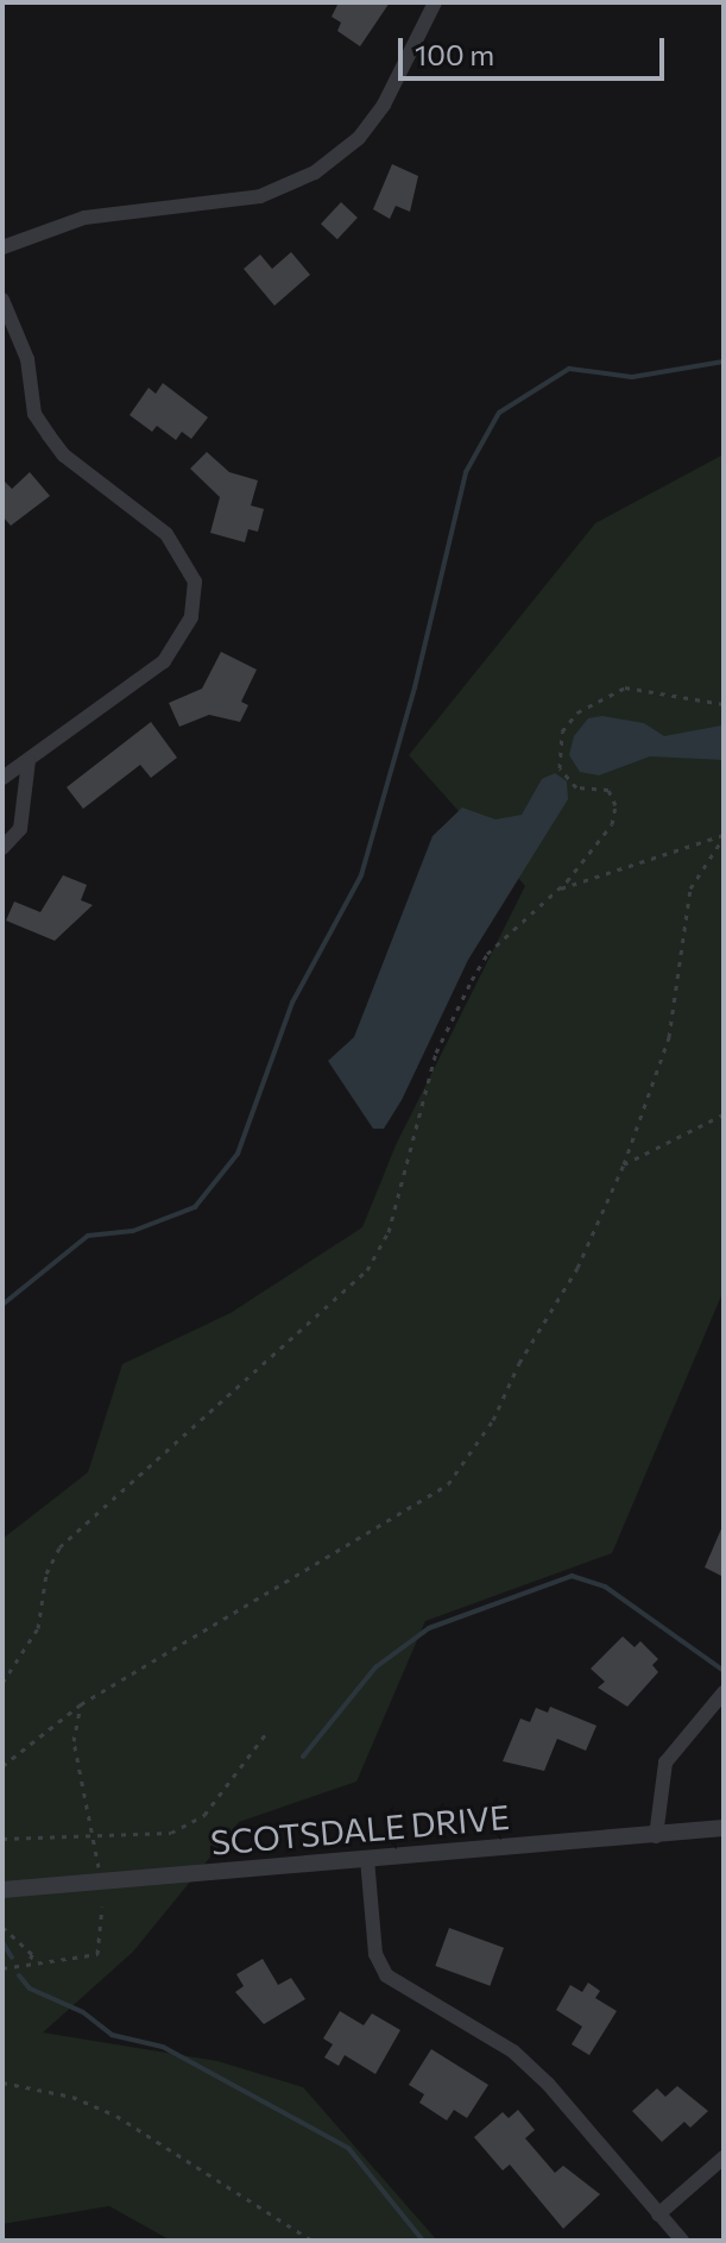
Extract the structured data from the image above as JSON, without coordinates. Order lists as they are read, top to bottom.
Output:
{
  "streets": {
    "street": ["SCOTSDALE DRIVE"]
  },
  "scale_bar": "100 m"
}
